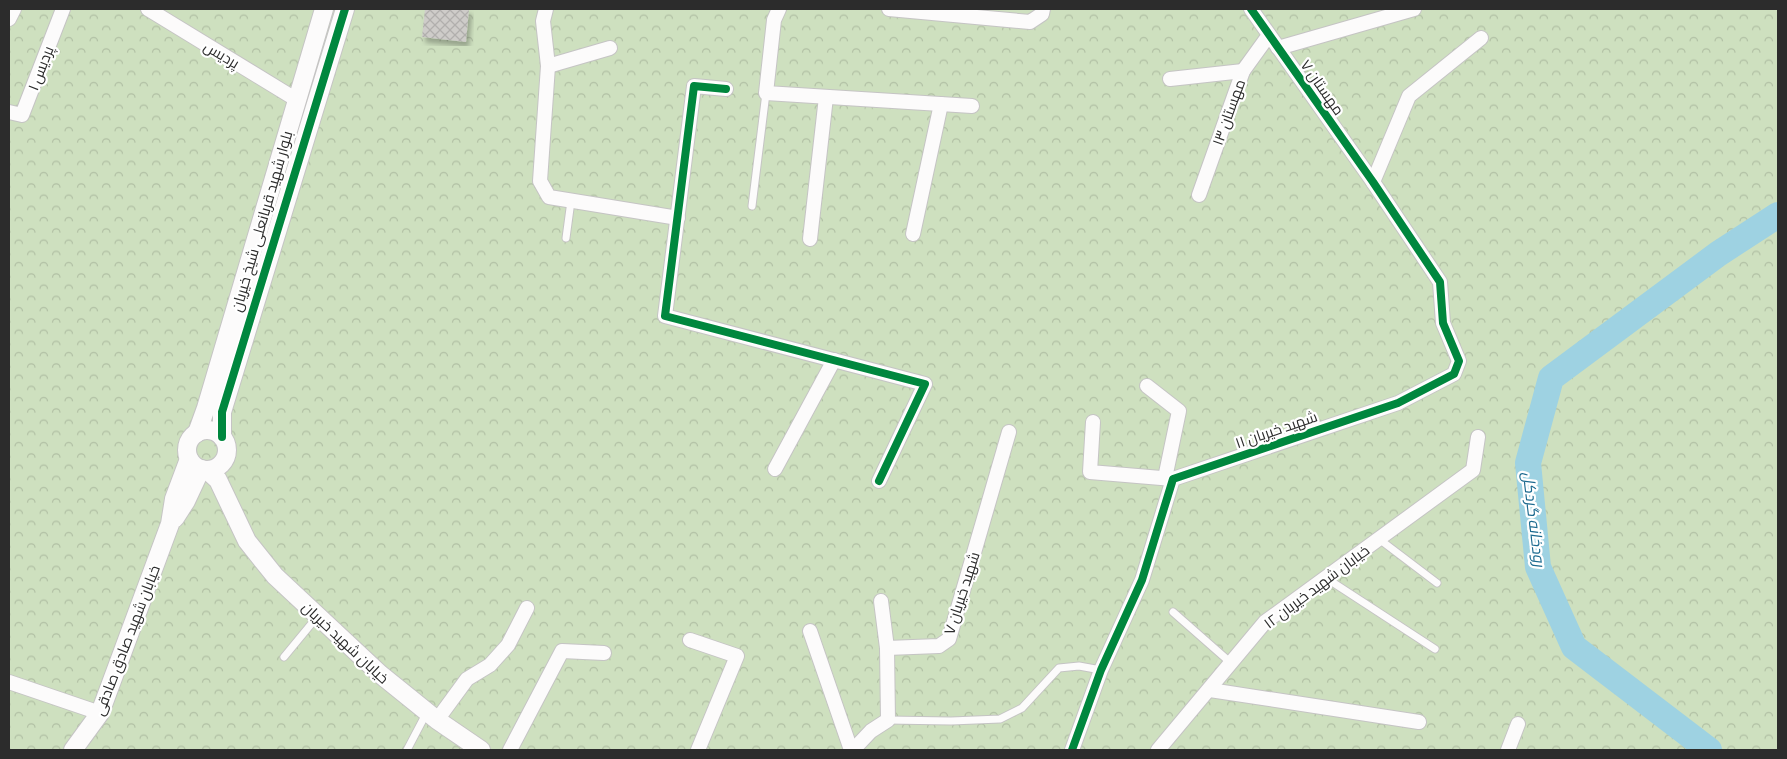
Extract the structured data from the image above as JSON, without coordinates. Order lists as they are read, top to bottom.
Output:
{
  "streets": {
    "street": [
      "پردیس",
      "پردیس ۱",
      "مهستان ۷",
      "مهستان ۱۳",
      "بلوار شهید قربانعلی شیخ خیریان",
      "شهید خیریان ۱۱",
      "خیابان شهید خیریان ۱۲",
      "شهید خیریان ۷",
      "خیابان شهید صادق صادقی",
      "خیابان شهید خیریان"
    ]
  },
  "crossings": [
    ["پردیس", "بلوار شهید قربانعلی شیخ خیریان"],
    ["مهستان ۷", "مهستان ۱۳"],
    ["مهستان ۷", "شهید خیریان ۱۱"],
    ["بلوار شهید قربانعلی شیخ خیریان", "خیابان شهید صادق صادقی"]
  ],
  "water": ["رودخانه گردکل"]
}
